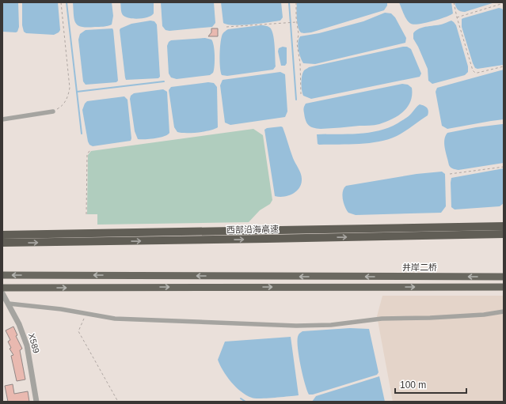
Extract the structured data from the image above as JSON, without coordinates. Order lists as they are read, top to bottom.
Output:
{
  "streets": {
    "highway": ["西部沿海高速", "井岸二桥"],
    "street": ["X589"]
  },
  "scale_bar": "100 m"
}
